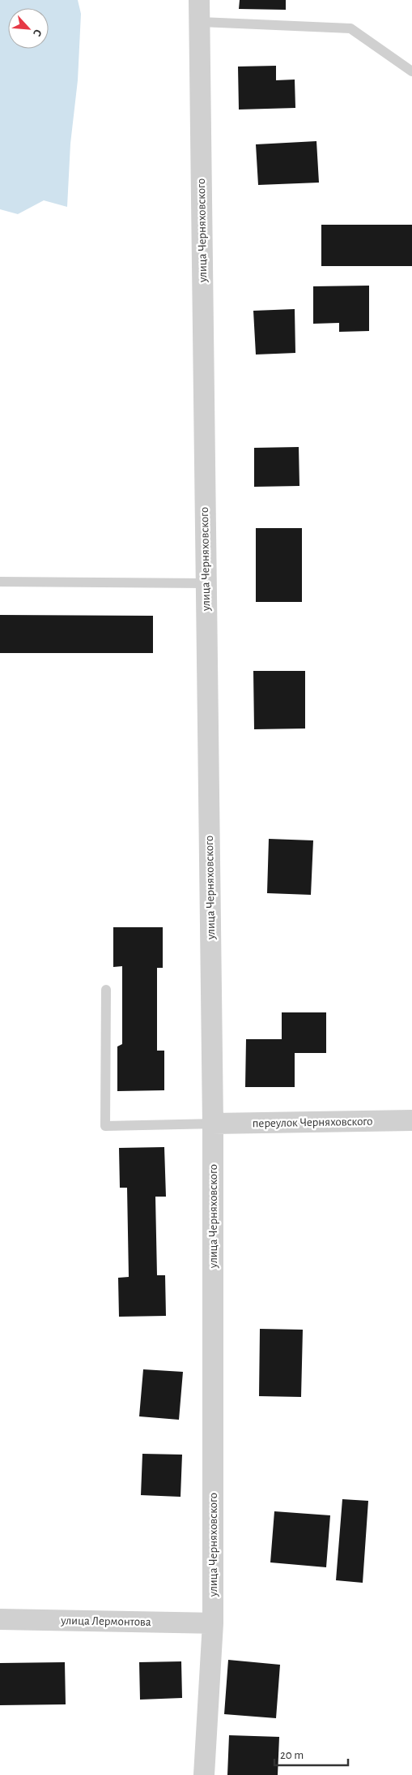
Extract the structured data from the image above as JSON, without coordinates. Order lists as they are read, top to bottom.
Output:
{
  "streets": {
    "street": ["улица Черняховского", "переулок Черняховского", "улица Лермонтова"]
  },
  "crossings": [
    ["улица Черняховского", "переулок Черняховского"],
    ["улица Черняховского", "улица Лермонтова"]
  ],
  "scale_bar": "20 m",
  "north": "bottom right"
}
